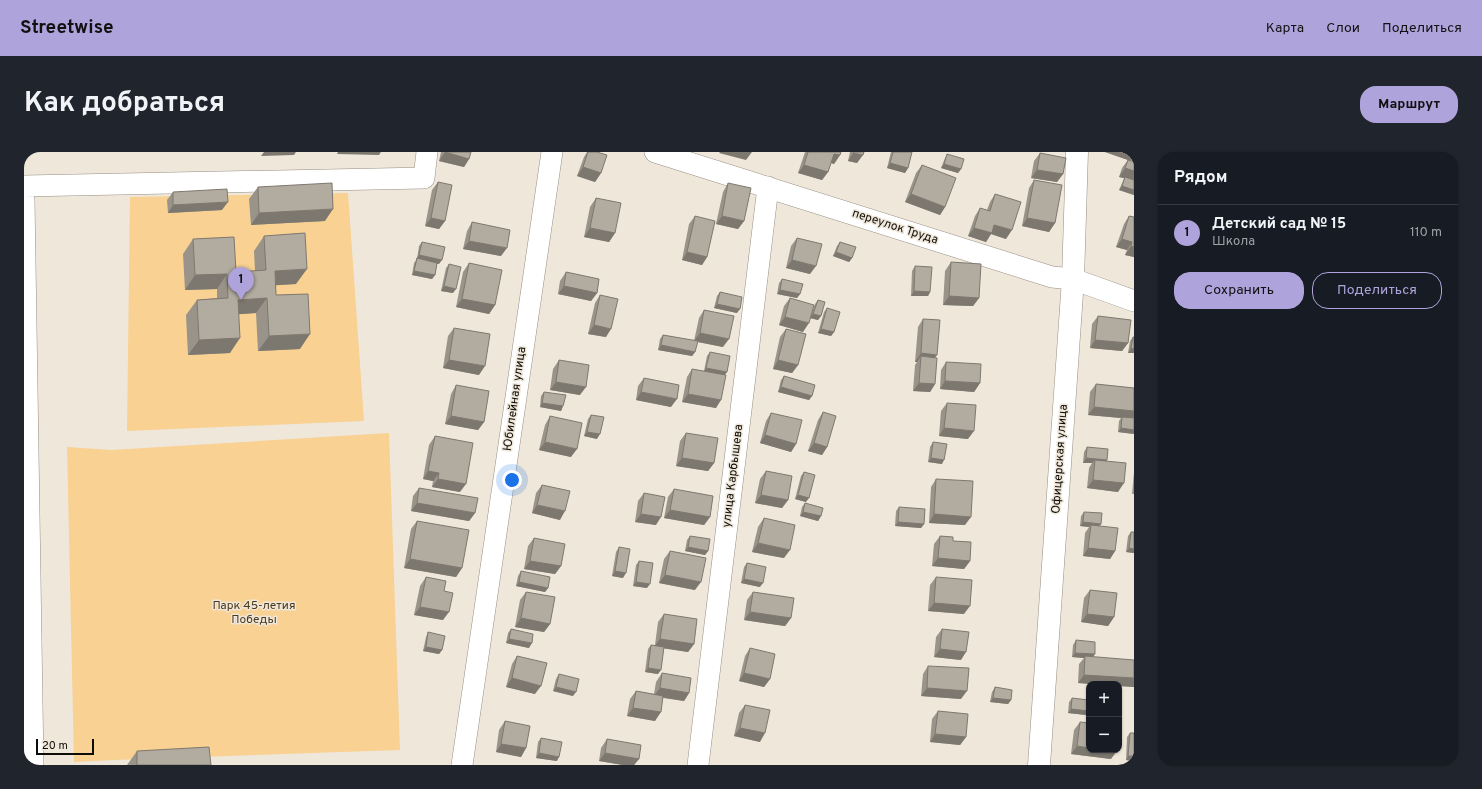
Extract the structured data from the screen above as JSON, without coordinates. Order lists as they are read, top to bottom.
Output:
{
  "streets": {
    "street": [
      "переулок Труда",
      "Юбилейная улица",
      "Офицерская улица",
      "улица Карбышева"
    ]
  },
  "crossings": [
    ["переулок Труда", "Офицерская улица"],
    ["переулок Труда", "улица Карбышева"]
  ],
  "parks": ["Парк 45-летия Победы"],
  "scale_bar": "20 m",
  "page": {
    "header": "Streetwise",
    "nav": ["Карта", "Слои", "Поделиться"],
    "title": "Как добраться",
    "buttons": [
      "Маршрут",
      ["Сохранить", "Поделиться"]
    ],
    "heading": "Рядом",
    "list": [
      {
        "mark": "1",
        "name": "Детский сад № 15",
        "note": "Школа",
        "value": "110 m"
      }
    ],
    "pins": "1",
    "map_buttons": ["+", "−"],
    "scale": "20 m"
  }
}
